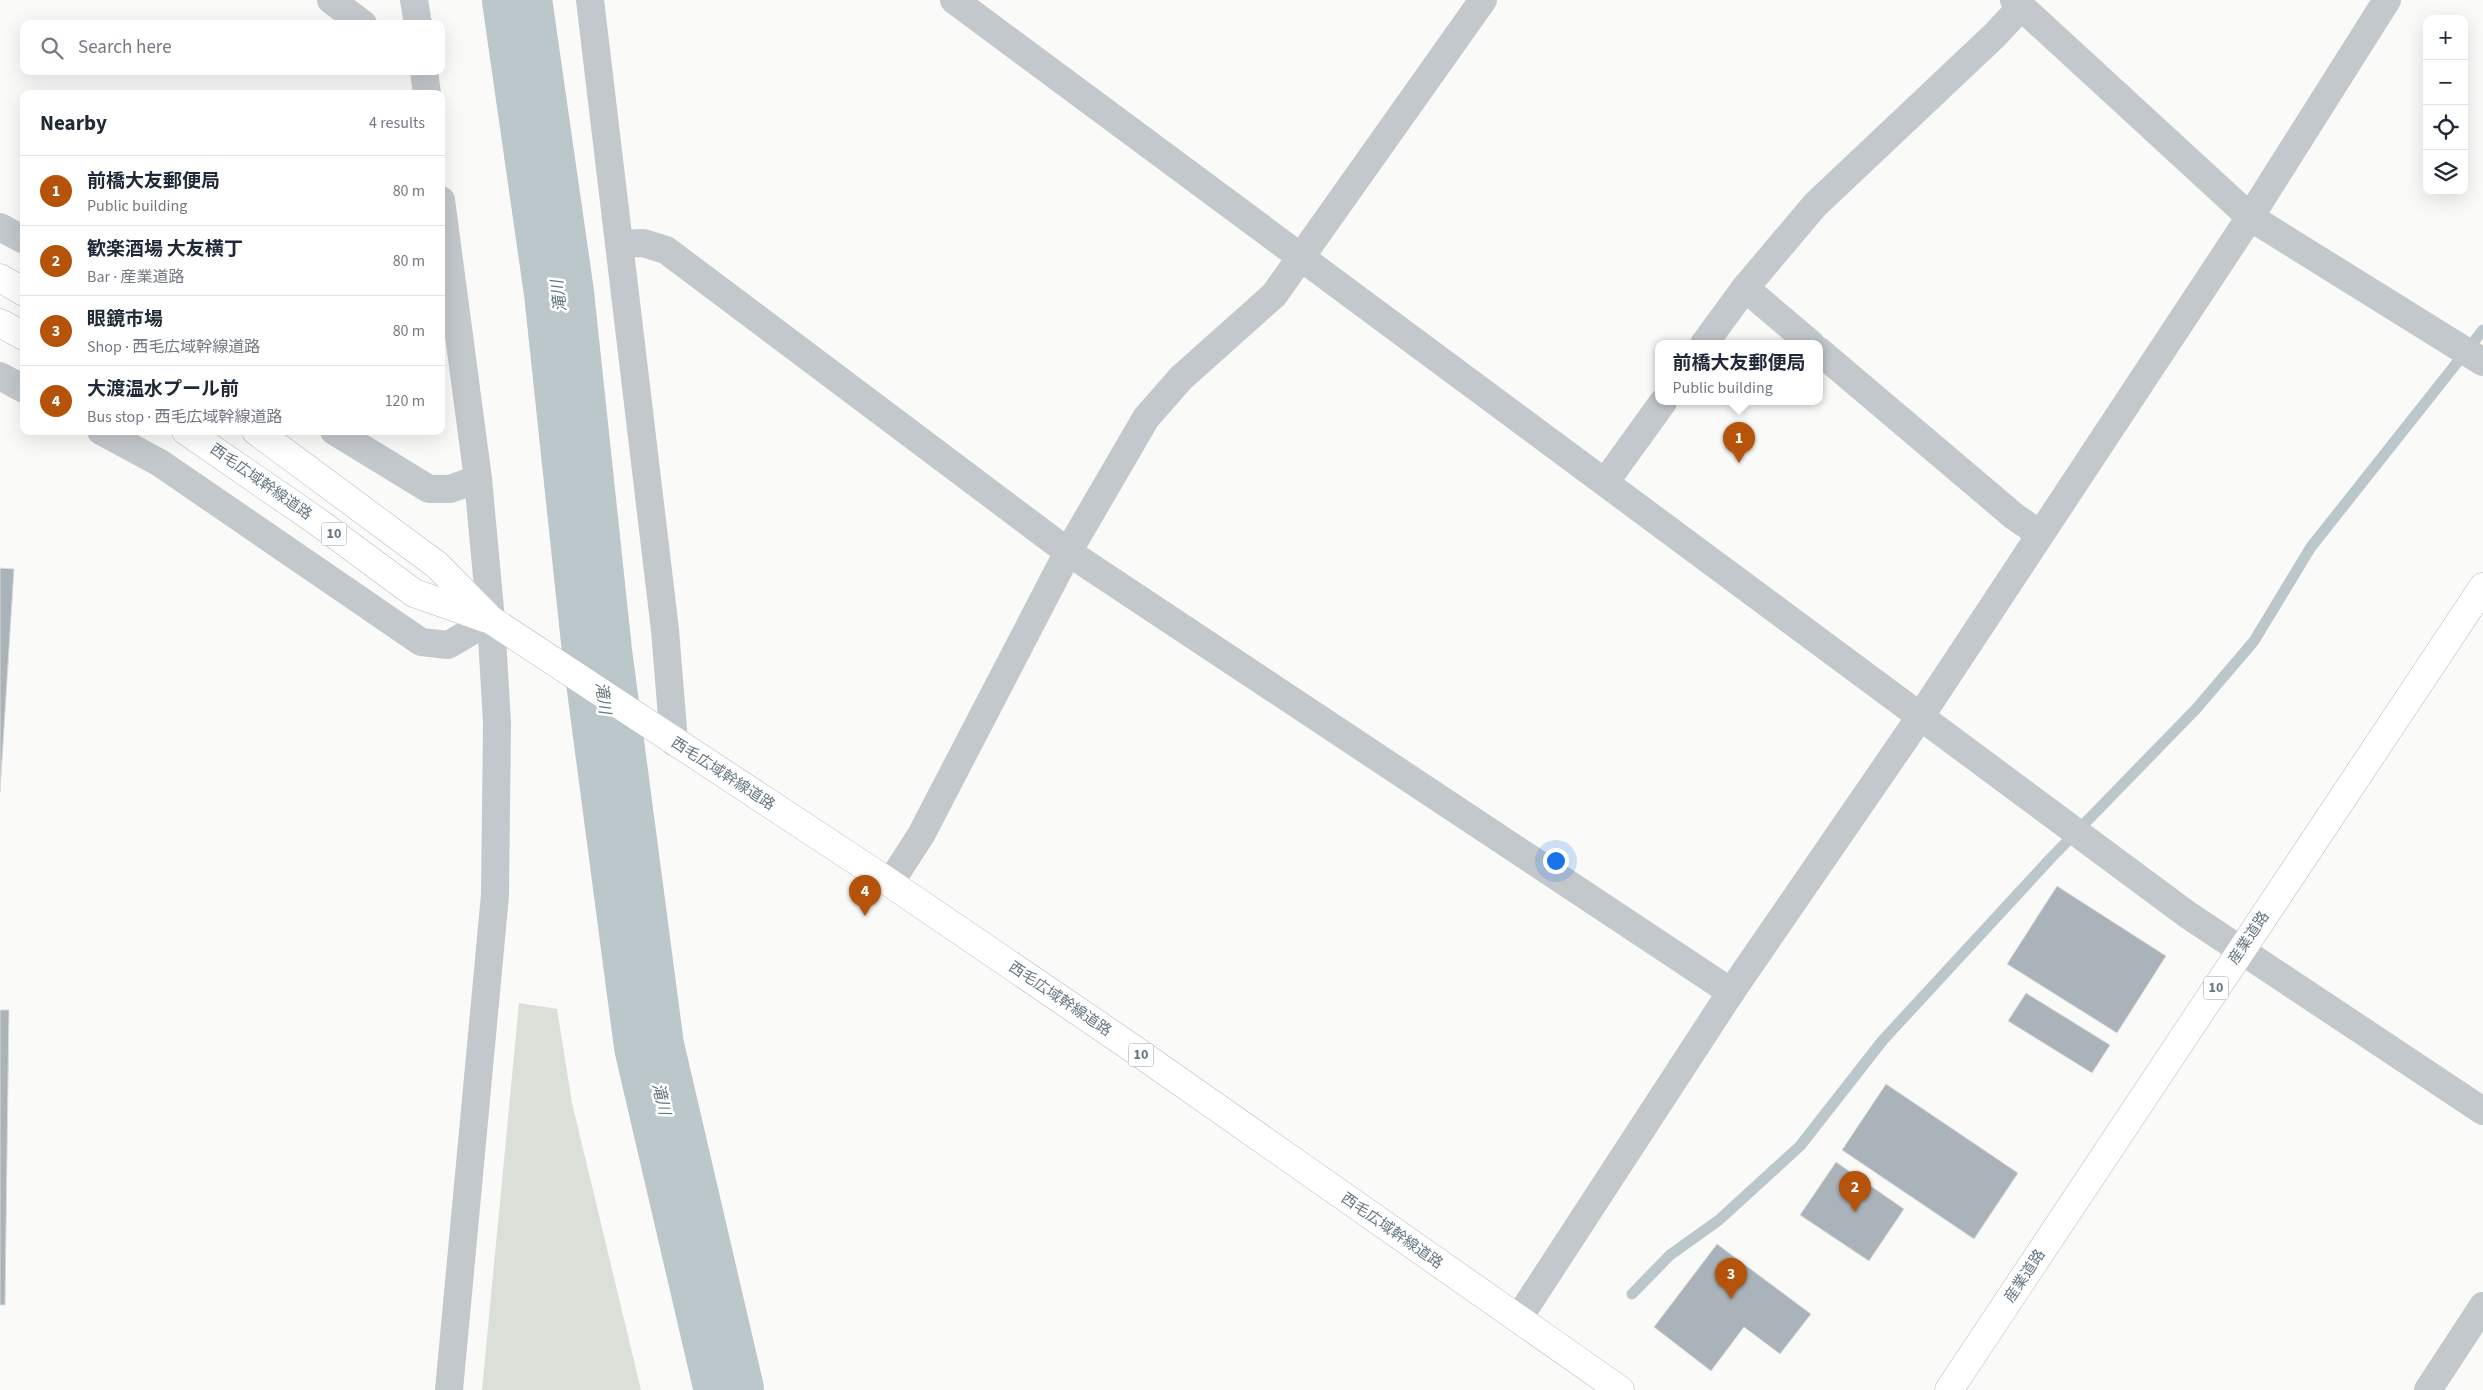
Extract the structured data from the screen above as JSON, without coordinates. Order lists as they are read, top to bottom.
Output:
{
  "streets": {
    "main road": ["西毛広域幹線道路", "10", "産業道路"]
  },
  "water": ["滝川"],
  "page": {
    "map_buttons": ["+", "−"],
    "search": "Search here",
    "heading": ["Nearby", "4 results"],
    "list": [
      {
        "mark": "1",
        "name": "前橋大友郵便局",
        "note": "Public building",
        "value": "80 m"
      },
      {
        "mark": "2",
        "name": "歓楽酒場 大友横丁",
        "note": "Bar · 産業道路",
        "value": "80 m"
      },
      {
        "mark": "3",
        "name": "眼鏡市場",
        "note": "Shop · 西毛広域幹線道路",
        "value": "80 m"
      },
      {
        "mark": "4",
        "name": "大渡温水プール前",
        "note": "Bus stop · 西毛広域幹線道路",
        "value": "120 m"
      }
    ],
    "popup": ["前橋大友郵便局", "Public building"],
    "pins": [
      "1",
      "4",
      "2",
      "3"
    ]
  }
}
